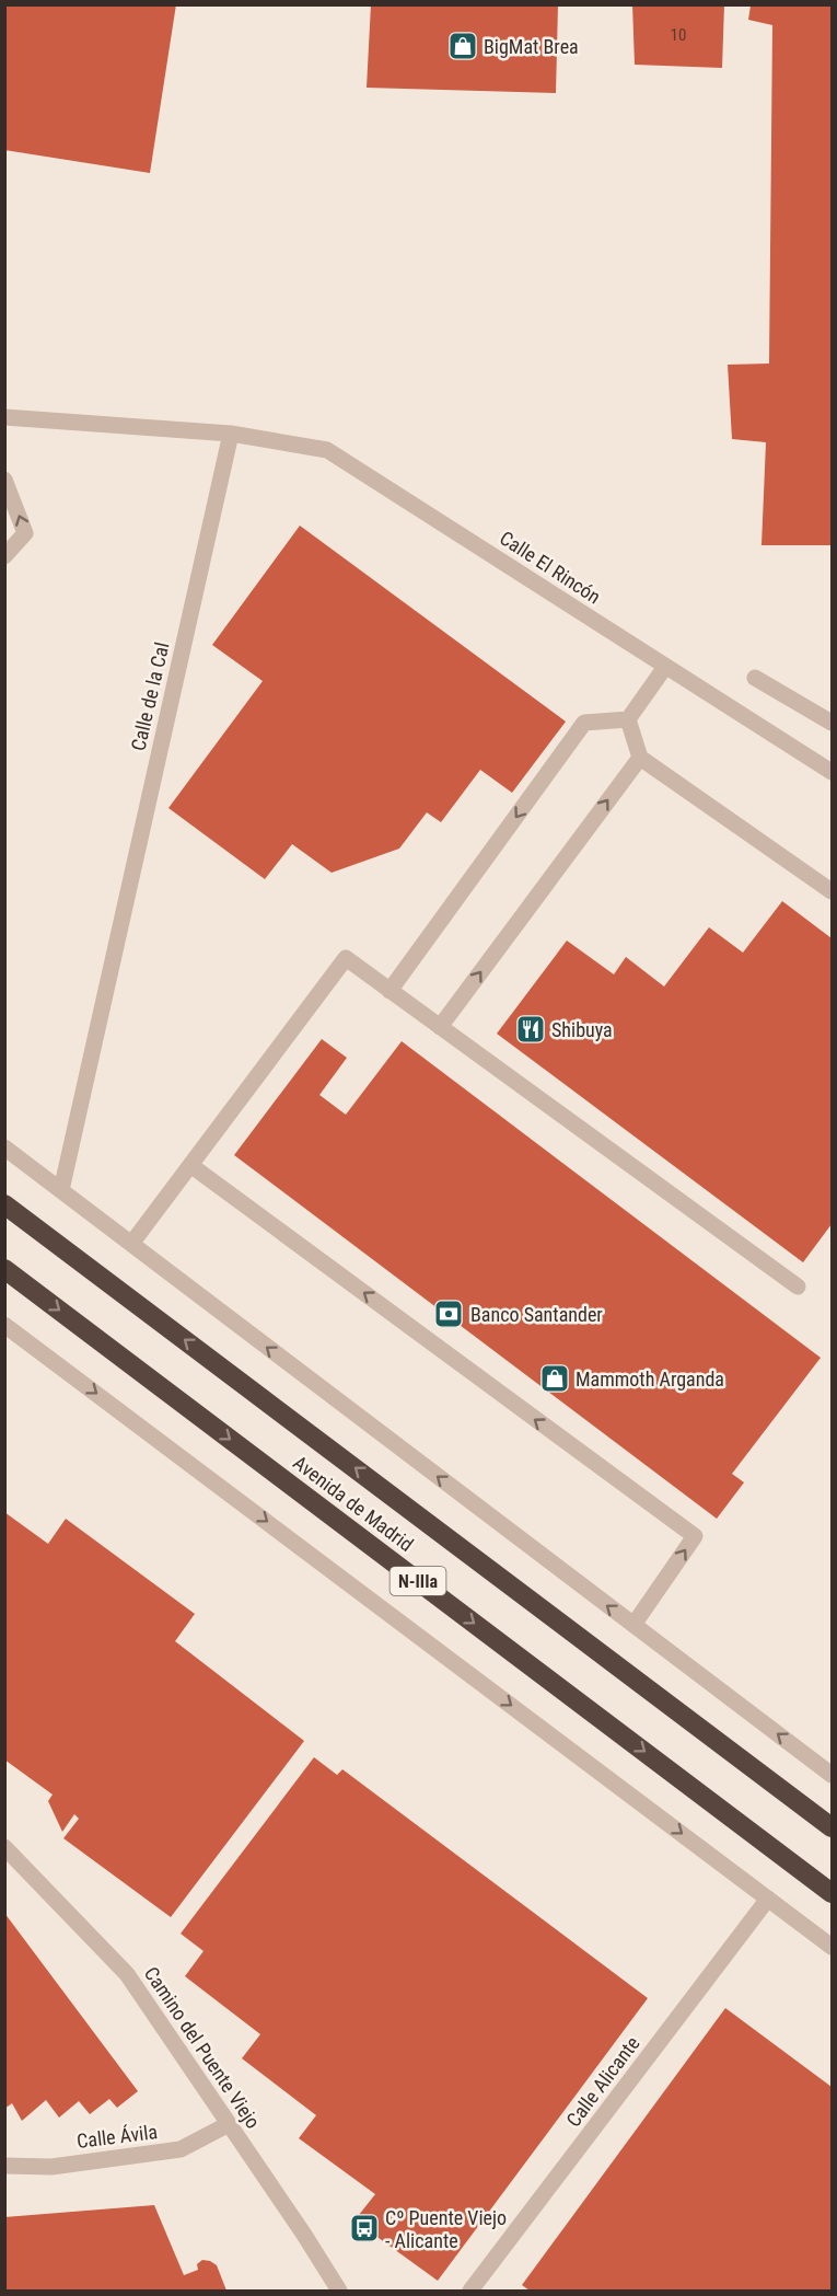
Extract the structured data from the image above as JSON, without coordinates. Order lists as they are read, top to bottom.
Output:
{
  "streets": {
    "highway": ["Avenida de Madrid", "N-IIIa"],
    "street": [
      "Calle El Rincón",
      "Calle de la Cal",
      "Camino del Puente Viejo",
      "Calle Alicante",
      "Calle Ávila"
    ]
  },
  "crossings": [
    ["Calle El Rincón", "Calle de la Cal"],
    ["Camino del Puente Viejo", "Calle Ávila"]
  ],
  "places": {
    "shop": ["BigMat Brea", "Mammoth Arganda"],
    "restaurant": ["Shibuya"],
    "bank": ["Banco Santander"],
    "bus stop": ["Cº Puente Viejo - Alicante"]
  },
  "house_numbers": ["10"]
}
